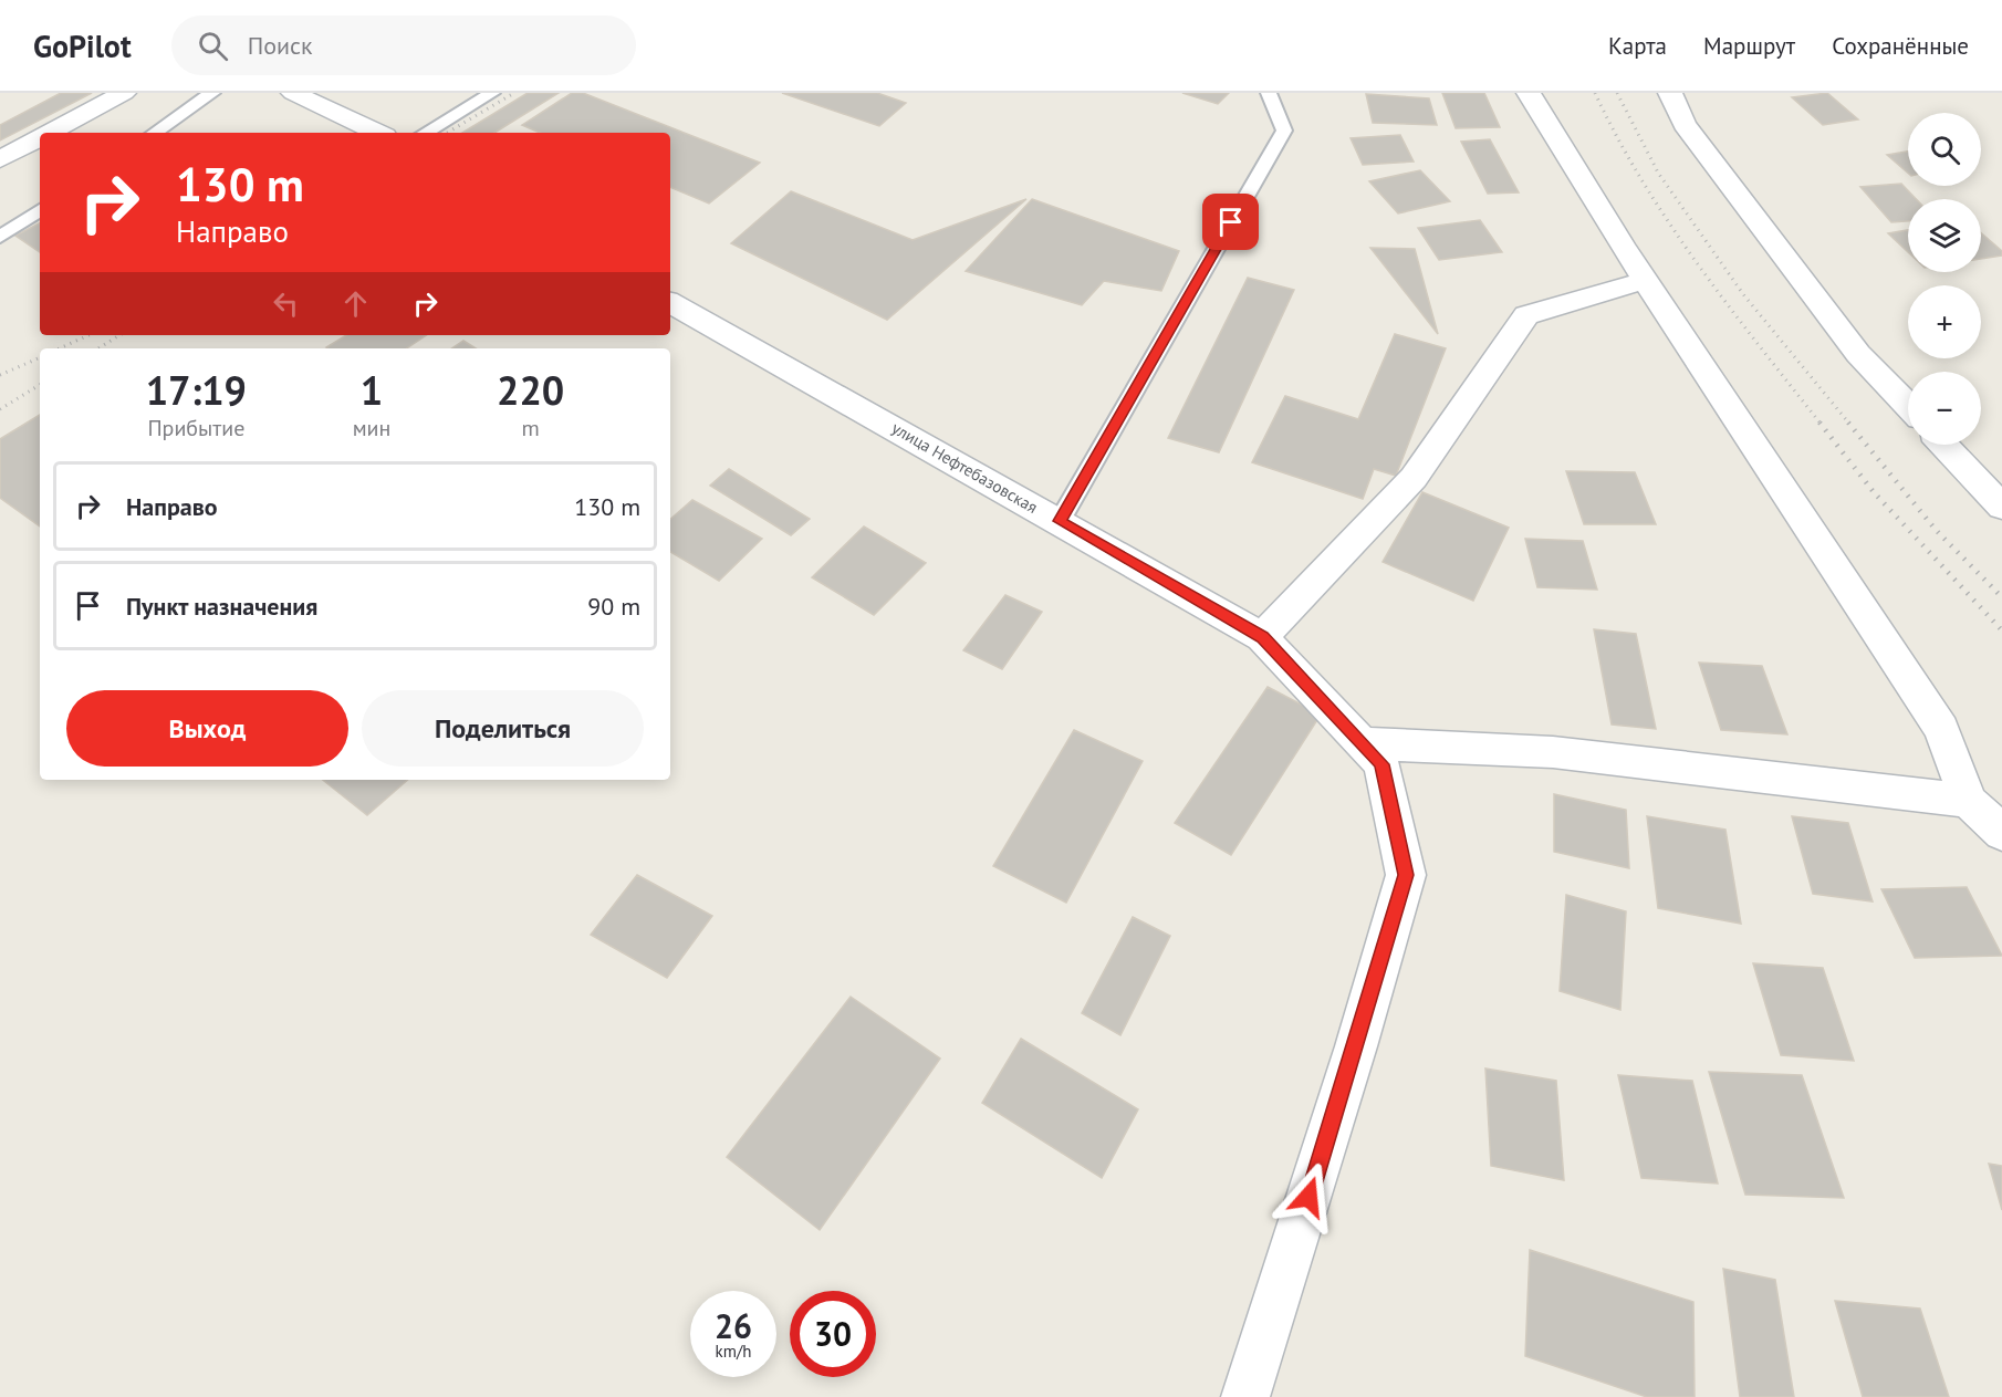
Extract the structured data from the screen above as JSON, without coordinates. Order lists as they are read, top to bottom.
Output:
{
  "streets": {
    "street": ["улица Нефтебазовская"]
  },
  "page": {
    "header": "GoPilot",
    "search": "Поиск",
    "nav": ["Карта", "Маршрут", "Сохранённые"],
    "map_buttons": ["+", "−"],
    "turn": ["130 m", "Направо"],
    "eta": [
      "17:19",
      "Прибытие",
      "1",
      "мин",
      "220",
      "m"
    ],
    "list": [
      {
        "name": "Направо",
        "value": "130 m"
      },
      {
        "name": "Пункт назначения",
        "value": "90 m"
      }
    ],
    "buttons": ["Выход", "Поделиться"],
    "speed": "26 km/h",
    "limit": "30"
  }
}
